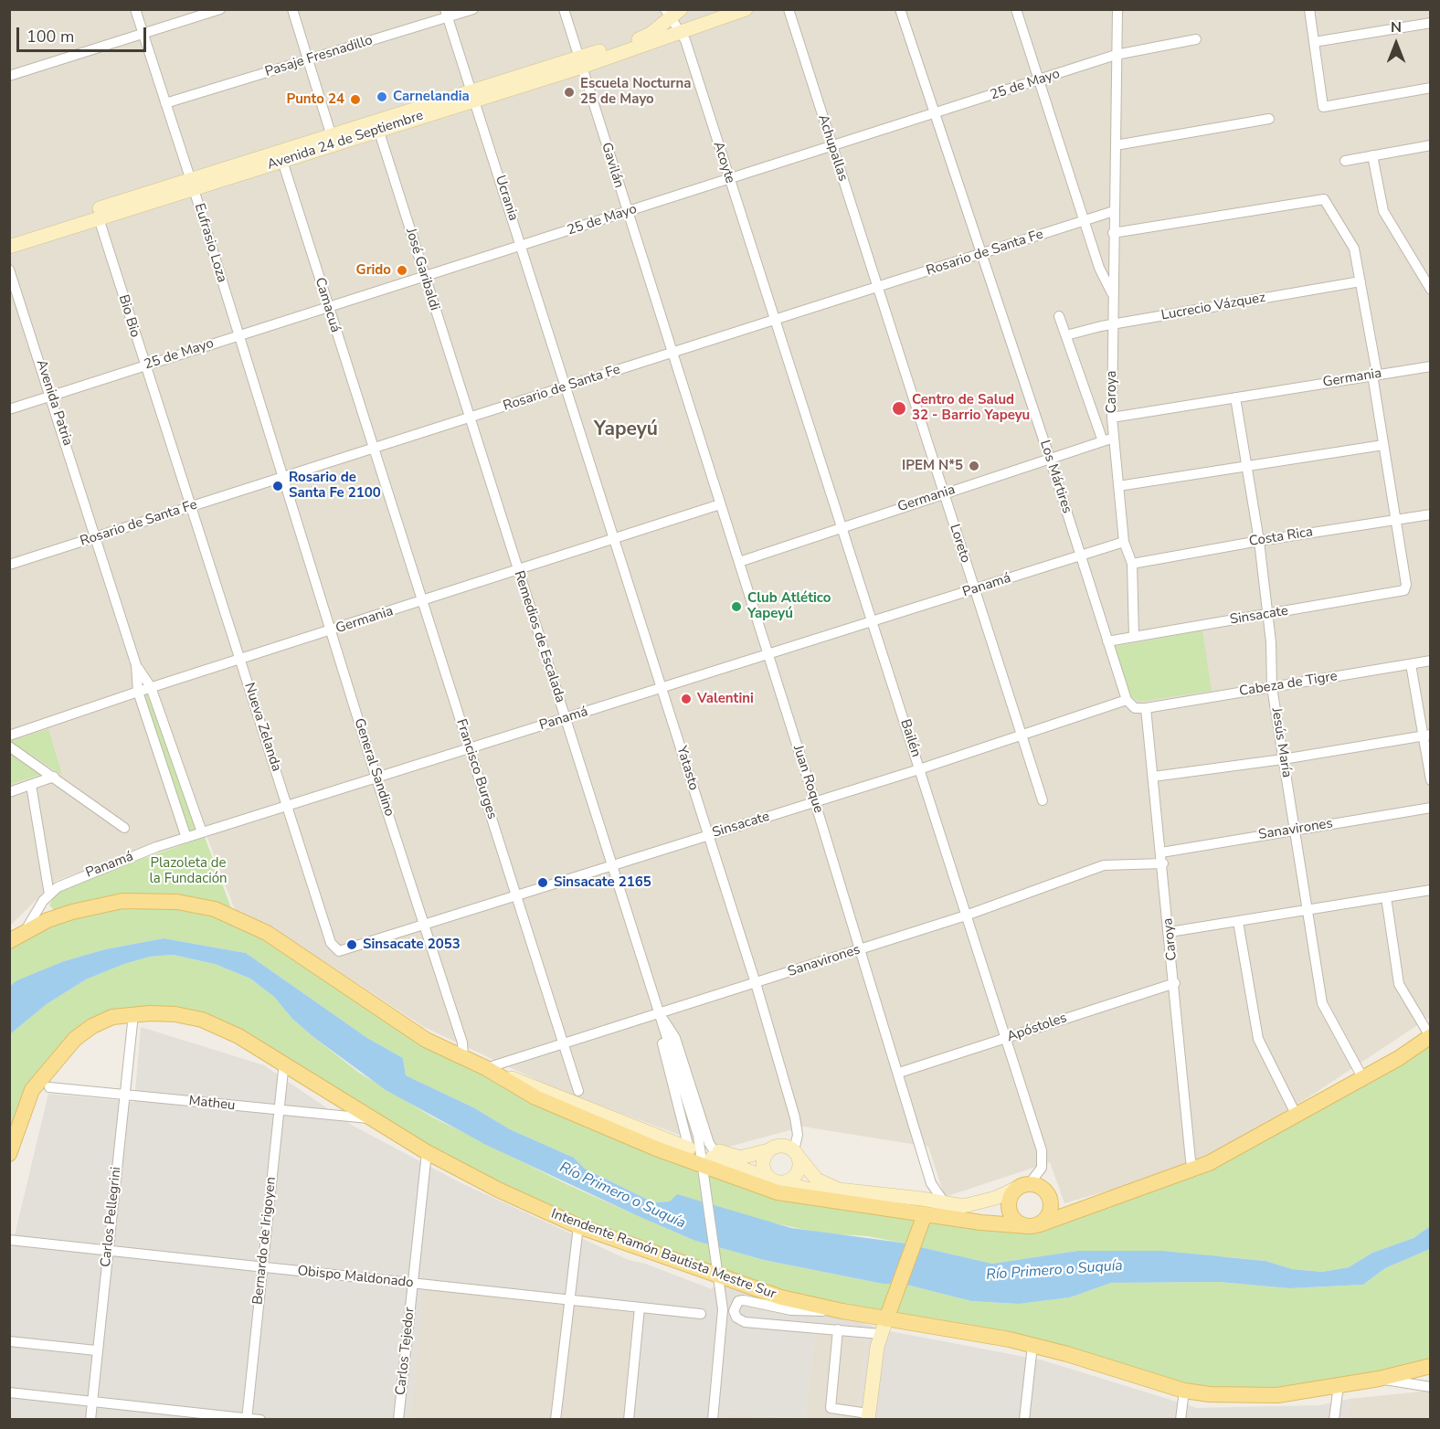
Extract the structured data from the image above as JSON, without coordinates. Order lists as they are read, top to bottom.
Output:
{
  "streets": {
    "main road": ["Avenida 24 de Septiembre", "Intendente Ramón Bautista Mestre Sur"],
    "street": [
      "Pasaje Fresnadillo",
      "25 de Mayo",
      "Achupallas",
      "Acoyte",
      "Gavilán",
      "Ucrania",
      "Eufrasio Loza",
      "Rosario de Santa Fe",
      "José Garibaldi",
      "Camacuá",
      "Lucrecio Vázquez",
      "Bio Bio",
      "Germania",
      "Caroya",
      "Avenida Patria",
      "Los Mártires",
      "Costa Rica",
      "Loreto",
      "Panamá",
      "Sinsacate",
      "Remedios de Escalada",
      "Cabeza de Tigre",
      "Nueva Zelanda",
      "Bailén",
      "Jesús María",
      "General Sandino",
      "Yatasto",
      "Francisco Burges",
      "Juan Roque",
      "Sanavirones",
      "Apóstoles",
      "Matheu",
      "Carlos Pellegrini",
      "Bernardo de Irigoyen",
      "Obispo Maldonado",
      "Carlos Tejedor"
    ]
  },
  "crossings": [
    ["Pasaje Fresnadillo", "Ucrania"],
    ["Pasaje Fresnadillo", "Eufrasio Loza"],
    ["25 de Mayo", "Achupallas"],
    ["25 de Mayo", "Acoyte"],
    ["25 de Mayo", "Gavilán"],
    ["25 de Mayo", "Ucrania"],
    ["25 de Mayo", "Eufrasio Loza"],
    ["25 de Mayo", "José Garibaldi"],
    ["25 de Mayo", "Camacuá"],
    ["25 de Mayo", "Bio Bio"],
    ["25 de Mayo", "Caroya"],
    ["25 de Mayo", "Avenida Patria"],
    ["25 de Mayo", "Los Mártires"],
    ["Avenida 24 de Septiembre", "Acoyte"],
    ["Avenida 24 de Septiembre", "Gavilán"],
    ["Avenida 24 de Septiembre", "Ucrania"],
    ["Avenida 24 de Septiembre", "Eufrasio Loza"],
    ["Avenida 24 de Septiembre", "José Garibaldi"],
    ["Avenida 24 de Septiembre", "Camacuá"],
    ["Avenida 24 de Septiembre", "Bio Bio"],
    ["Achupallas", "Rosario de Santa Fe"],
    ["Achupallas", "Loreto"],
    ["Acoyte", "Rosario de Santa Fe"],
    ["Acoyte", "Bailén"],
    ["Gavilán", "Rosario de Santa Fe"],
    ["Gavilán", "Juan Roque"],
    ["Ucrania", "Rosario de Santa Fe"],
    ["Ucrania", "Yatasto"],
    ["Eufrasio Loza", "Rosario de Santa Fe"],
    ["Eufrasio Loza", "General Sandino"],
    ["Rosario de Santa Fe", "José Garibaldi"],
    ["Rosario de Santa Fe", "Camacuá"],
    ["Rosario de Santa Fe", "Bio Bio"],
    ["Rosario de Santa Fe", "Caroya"],
    ["Rosario de Santa Fe", "Avenida Patria"],
    ["Rosario de Santa Fe", "Los Mártires"],
    ["Rosario de Santa Fe", "Loreto"],
    ["Rosario de Santa Fe", "Remedios de Escalada"],
    ["Rosario de Santa Fe", "Nueva Zelanda"],
    ["Rosario de Santa Fe", "Bailén"],
    ["Rosario de Santa Fe", "General Sandino"],
    ["Rosario de Santa Fe", "Yatasto"],
    ["Rosario de Santa Fe", "Francisco Burges"],
    ["Rosario de Santa Fe", "Juan Roque"],
    ["José Garibaldi", "Remedios de Escalada"],
    ["Camacuá", "Francisco Burges"],
    ["Lucrecio Vázquez", "Caroya"],
    ["Bio Bio", "Nueva Zelanda"],
    ["Germania", "Caroya"],
    ["Germania", "Los Mártires"],
    ["Germania", "Loreto"],
    ["Germania", "Remedios de Escalada"],
    ["Germania", "Nueva Zelanda"],
    ["Germania", "Bailén"],
    ["Germania", "Jesús María"],
    ["Germania", "General Sandino"],
    ["Germania", "Yatasto"],
    ["Germania", "Francisco Burges"],
    ["Germania", "Juan Roque"],
    ["Caroya", "Costa Rica"],
    ["Caroya", "Panamá"],
    ["Caroya", "Sinsacate"],
    ["Caroya", "Cabeza de Tigre"],
    ["Caroya", "Sanavirones"],
    ["Caroya", "Apóstoles"],
    ["Los Mártires", "Panamá"],
    ["Los Mártires", "Sinsacate"],
    ["Costa Rica", "Sinsacate"],
    ["Costa Rica", "Jesús María"],
    ["Loreto", "Panamá"],
    ["Loreto", "Sinsacate"],
    ["Panamá", "Remedios de Escalada"],
    ["Panamá", "Nueva Zelanda"],
    ["Panamá", "Bailén"],
    ["Panamá", "General Sandino"],
    ["Panamá", "Yatasto"],
    ["Panamá", "Francisco Burges"],
    ["Panamá", "Juan Roque"],
    ["Sinsacate", "Remedios de Escalada"],
    ["Sinsacate", "Nueva Zelanda"],
    ["Sinsacate", "Bailén"],
    ["Sinsacate", "Jesús María"],
    ["Sinsacate", "General Sandino"],
    ["Sinsacate", "Yatasto"],
    ["Sinsacate", "Francisco Burges"],
    ["Sinsacate", "Juan Roque"],
    ["Remedios de Escalada", "Sanavirones"],
    ["Cabeza de Tigre", "Jesús María"],
    ["Bailén", "Sanavirones"],
    ["Bailén", "Apóstoles"],
    ["Jesús María", "Sanavirones"],
    ["Yatasto", "Sanavirones"],
    ["Francisco Burges", "Sanavirones"],
    ["Juan Roque", "Sanavirones"],
    ["Juan Roque", "Apóstoles"],
    ["Matheu", "Carlos Pellegrini"],
    ["Matheu", "Bernardo de Irigoyen"],
    ["Matheu", "Intendente Ramón Bautista Mestre Sur"],
    ["Carlos Pellegrini", "Intendente Ramón Bautista Mestre Sur"],
    ["Carlos Pellegrini", "Obispo Maldonado"],
    ["Bernardo de Irigoyen", "Intendente Ramón Bautista Mestre Sur"],
    ["Bernardo de Irigoyen", "Obispo Maldonado"],
    ["Intendente Ramón Bautista Mestre Sur", "Carlos Tejedor"],
    ["Obispo Maldonado", "Carlos Tejedor"]
  ],
  "districts": ["Yapeyú"],
  "water": ["Río Primero o Suquía"],
  "parks": ["Plazoleta de la Fundación"],
  "places": [
    "Escuela Nocturna 25 de Mayo",
    "Carnelandia",
    "Punto 24",
    "Grido",
    "Centro de Salud 32 - Barrio Yapeyu",
    "IPEM N*5",
    "Rosario de Santa Fe 2100",
    "Club Atlético Yapeyú",
    "Valentini",
    "Sinsacate 2165",
    "Sinsacate 2053"
  ],
  "scale_bar": "100 m",
  "north": "top"
}
